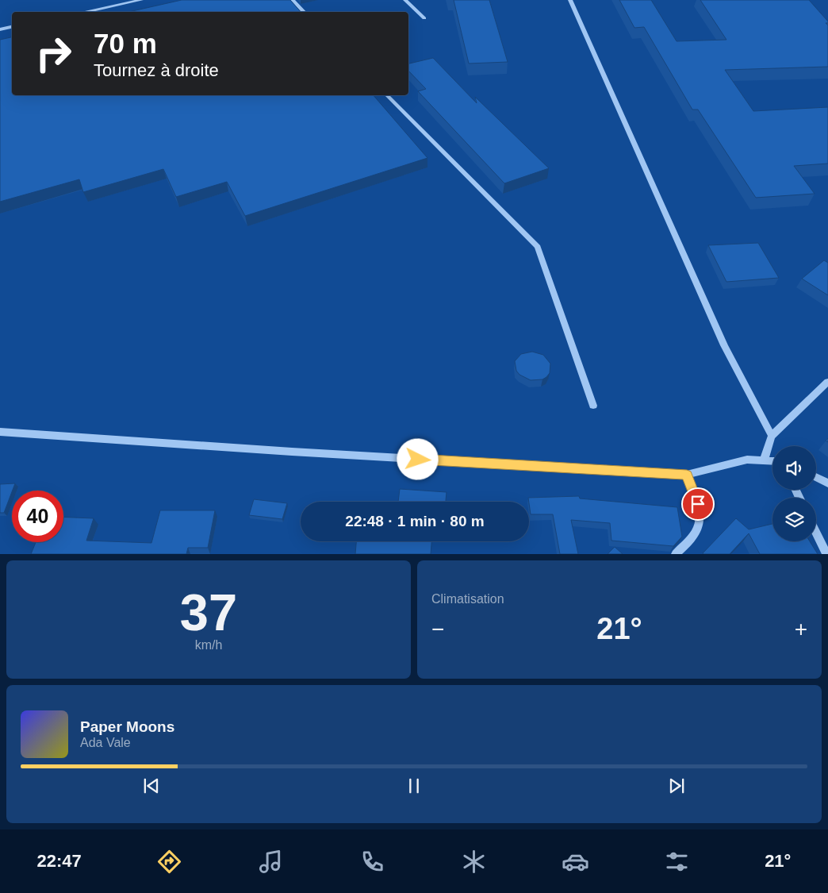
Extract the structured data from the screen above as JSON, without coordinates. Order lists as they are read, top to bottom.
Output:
{
  "page": {
    "turn": ["70 m", "Tournez à droite"],
    "limit": "40",
    "trip": "22:48 · 1 min · 80 m",
    "tile": [
      ["37", "km/h"],
      "Climatisation"
    ],
    "heat": ["−", "21°", "+"],
    "song": ["Paper Moons", "Ada Vale"],
    "tabs": ["22:47", "21°"]
  }
}
